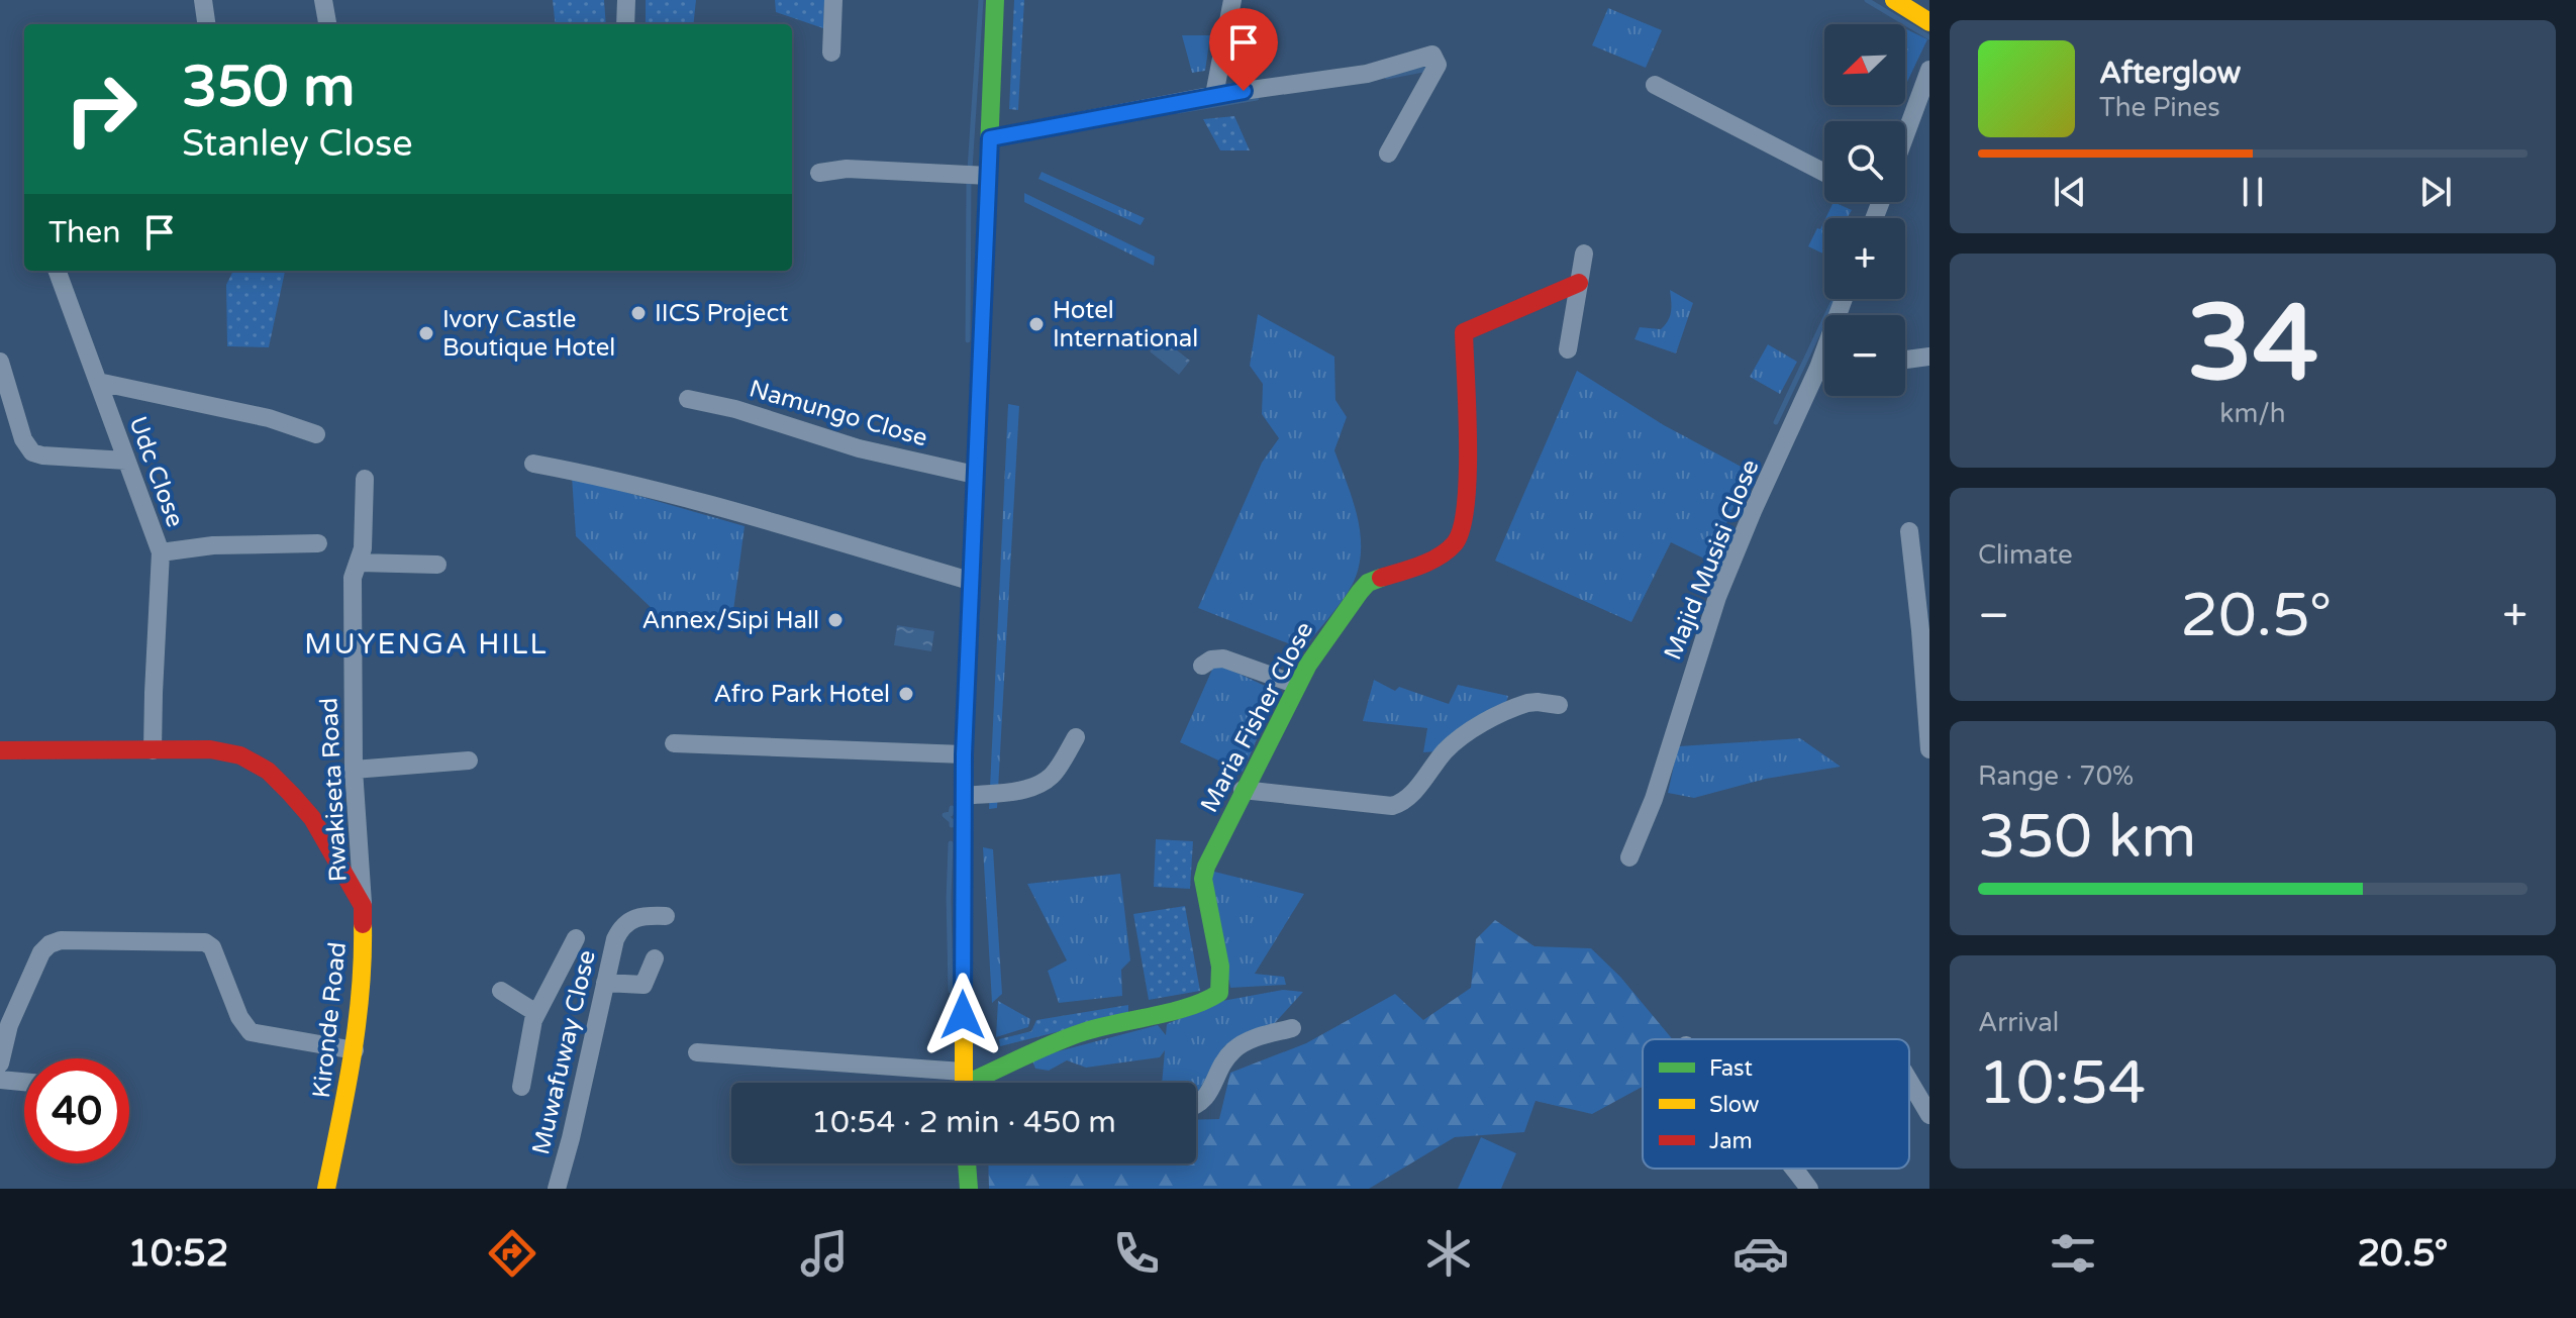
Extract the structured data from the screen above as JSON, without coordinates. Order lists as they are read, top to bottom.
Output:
{
  "streets": {
    "street": [
      "Namungo Close",
      "Udc Close",
      "Majid Musisi Close",
      "Maria Fisher Close",
      "Rwakiseta Road",
      "Kironde Road",
      "Muwafuway Close"
    ]
  },
  "crossings": [
    ["Udc Close", "Kironde Road"],
    ["Rwakiseta Road", "Kironde Road"]
  ],
  "districts": ["MUYENGA HILL"],
  "places": [
    "IICS Project",
    "Hotel International",
    "Ivory Castle Boutique Hotel",
    "Annex/Sipi Hall",
    "Afro Park Hotel"
  ],
  "legend": ["Fast", "Slow", "Jam"],
  "north": "bottom left",
  "page": {
    "map_buttons": ["+", "−"],
    "turn": ["350 m", "Stanley Close"],
    "song": ["Afterglow", "The Pines"],
    "then": "Then",
    "tile": [
      ["34", "km/h"],
      "Climate",
      ["Range · 70%", "350 km"],
      ["Arrival", "10:54"]
    ],
    "heat": ["−", "20.5°", "+"],
    "limit": "40",
    "trip": "10:54 · 2 min · 450 m",
    "tabs": ["10:52", "20.5°"]
  }
}
